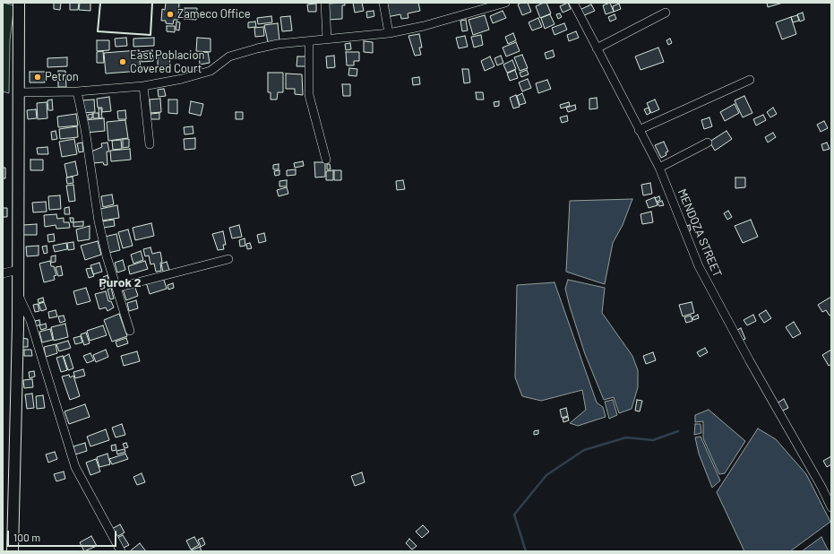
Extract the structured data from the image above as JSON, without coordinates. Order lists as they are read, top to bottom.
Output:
{
  "streets": {
    "street": ["MENDOZA STREET"]
  },
  "districts": ["Purok 2"],
  "places": ["Zameco Office", "East Poblacion Covered Court", "Petron"],
  "scale_bar": "100 m"
}
